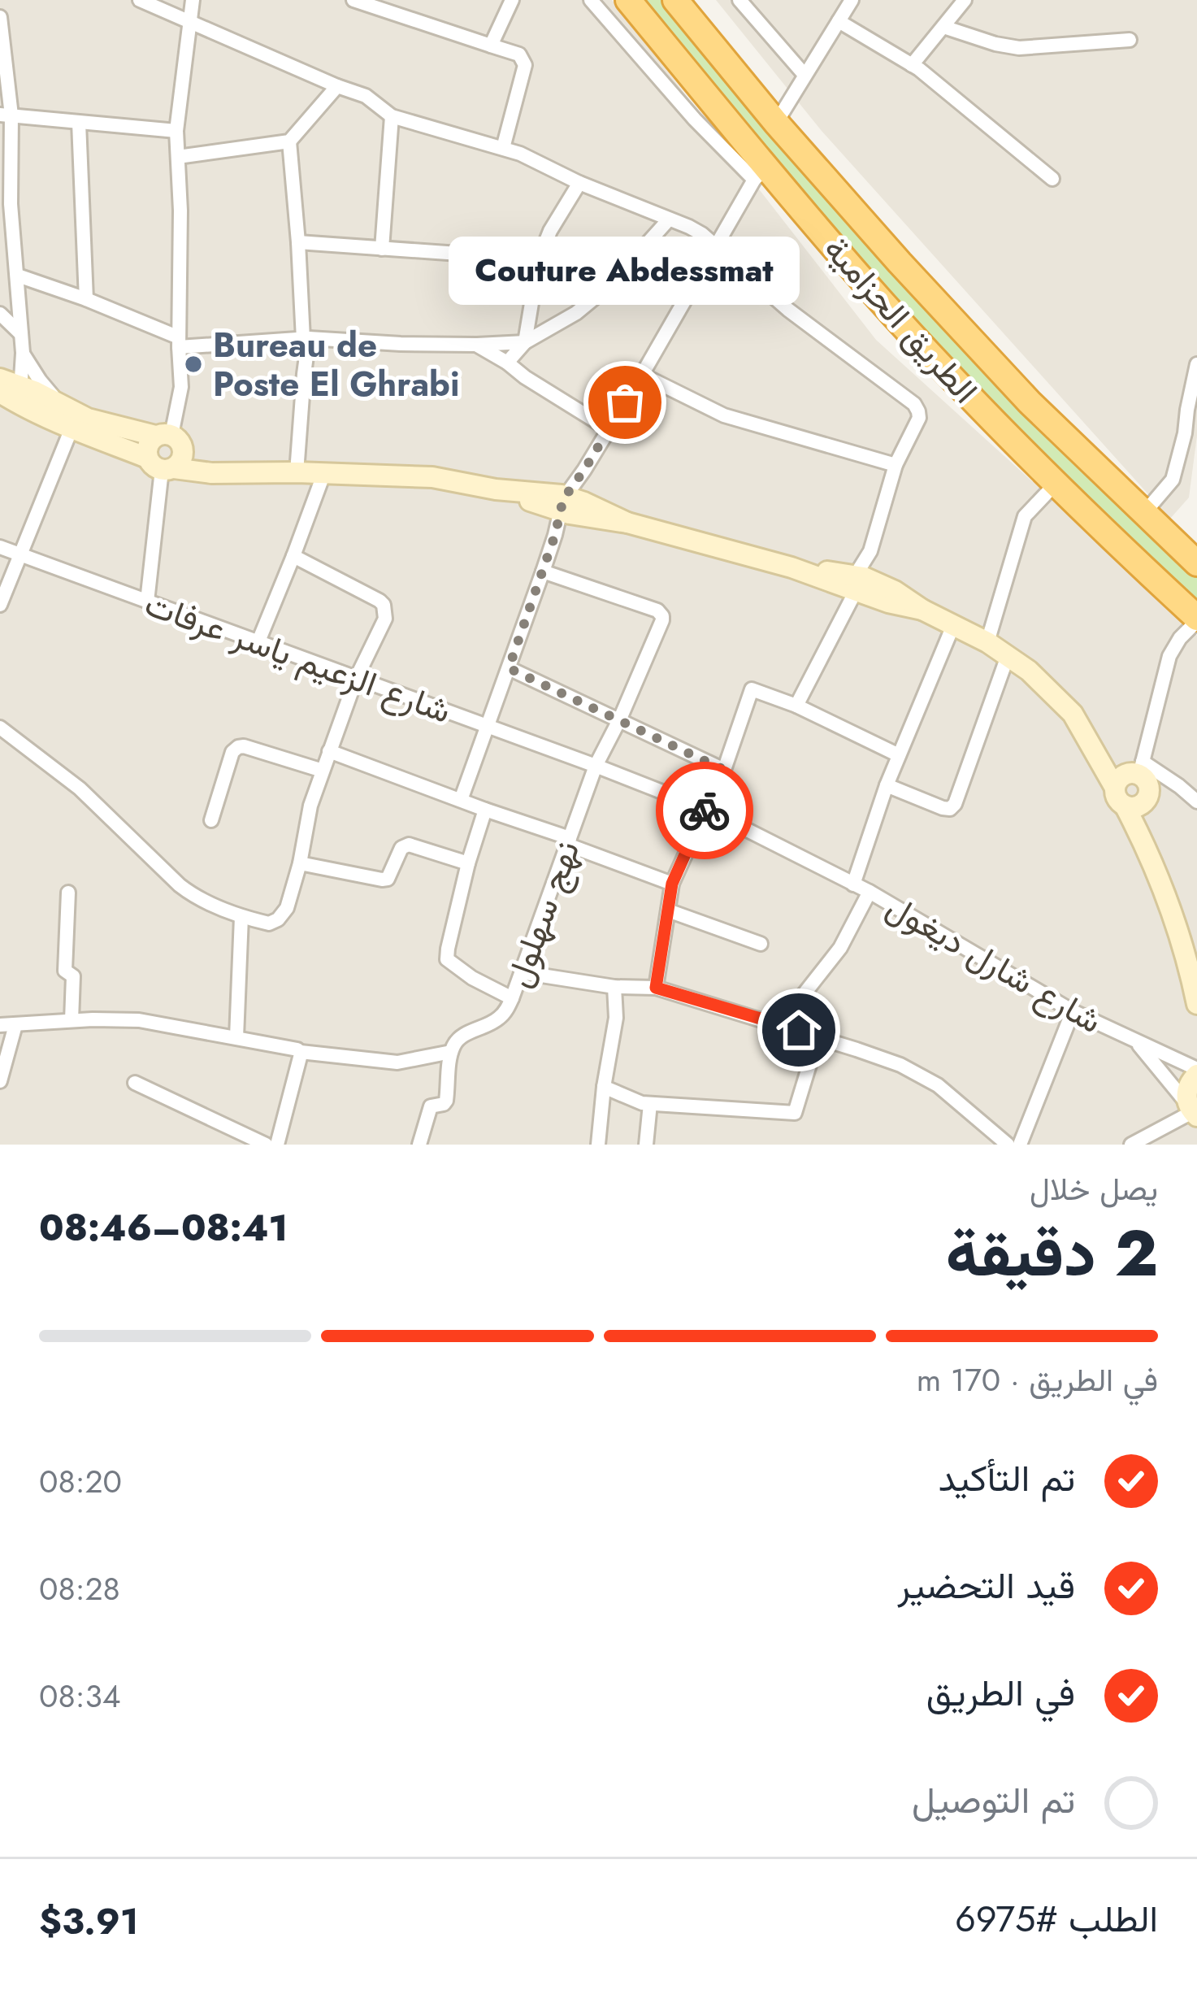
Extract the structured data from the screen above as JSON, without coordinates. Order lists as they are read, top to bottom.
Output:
{
  "streets": {
    "highway": ["الطريق الحزامية"],
    "street": ["شارع الزعيم ياسر عرفات", "نهج سهلول", "شارع شارل ديغول"]
  },
  "crossings": [
    ["شارع الزعيم ياسر عرفات", "نهج سهلول"],
    ["شارع الزعيم ياسر عرفات", "شارع شارل ديغول"]
  ],
  "places": ["Bureau de Poste El Ghrabi", "Couture Abdessmat"],
  "page": {
    "bubble": "Couture Abdessmat",
    "heading": ["2 دقيقة", "يصل خلال", "08:41–08:46"],
    "panel": ["الطلب #6975", "$3.91"],
    "bar": "في الطريق · 170 m",
    "list": [
      ["تم التأكيد", "08:20"],
      ["قيد التحضير", "08:28"],
      ["في الطريق", "08:34"],
      "تم التوصيل"
    ]
  }
}
